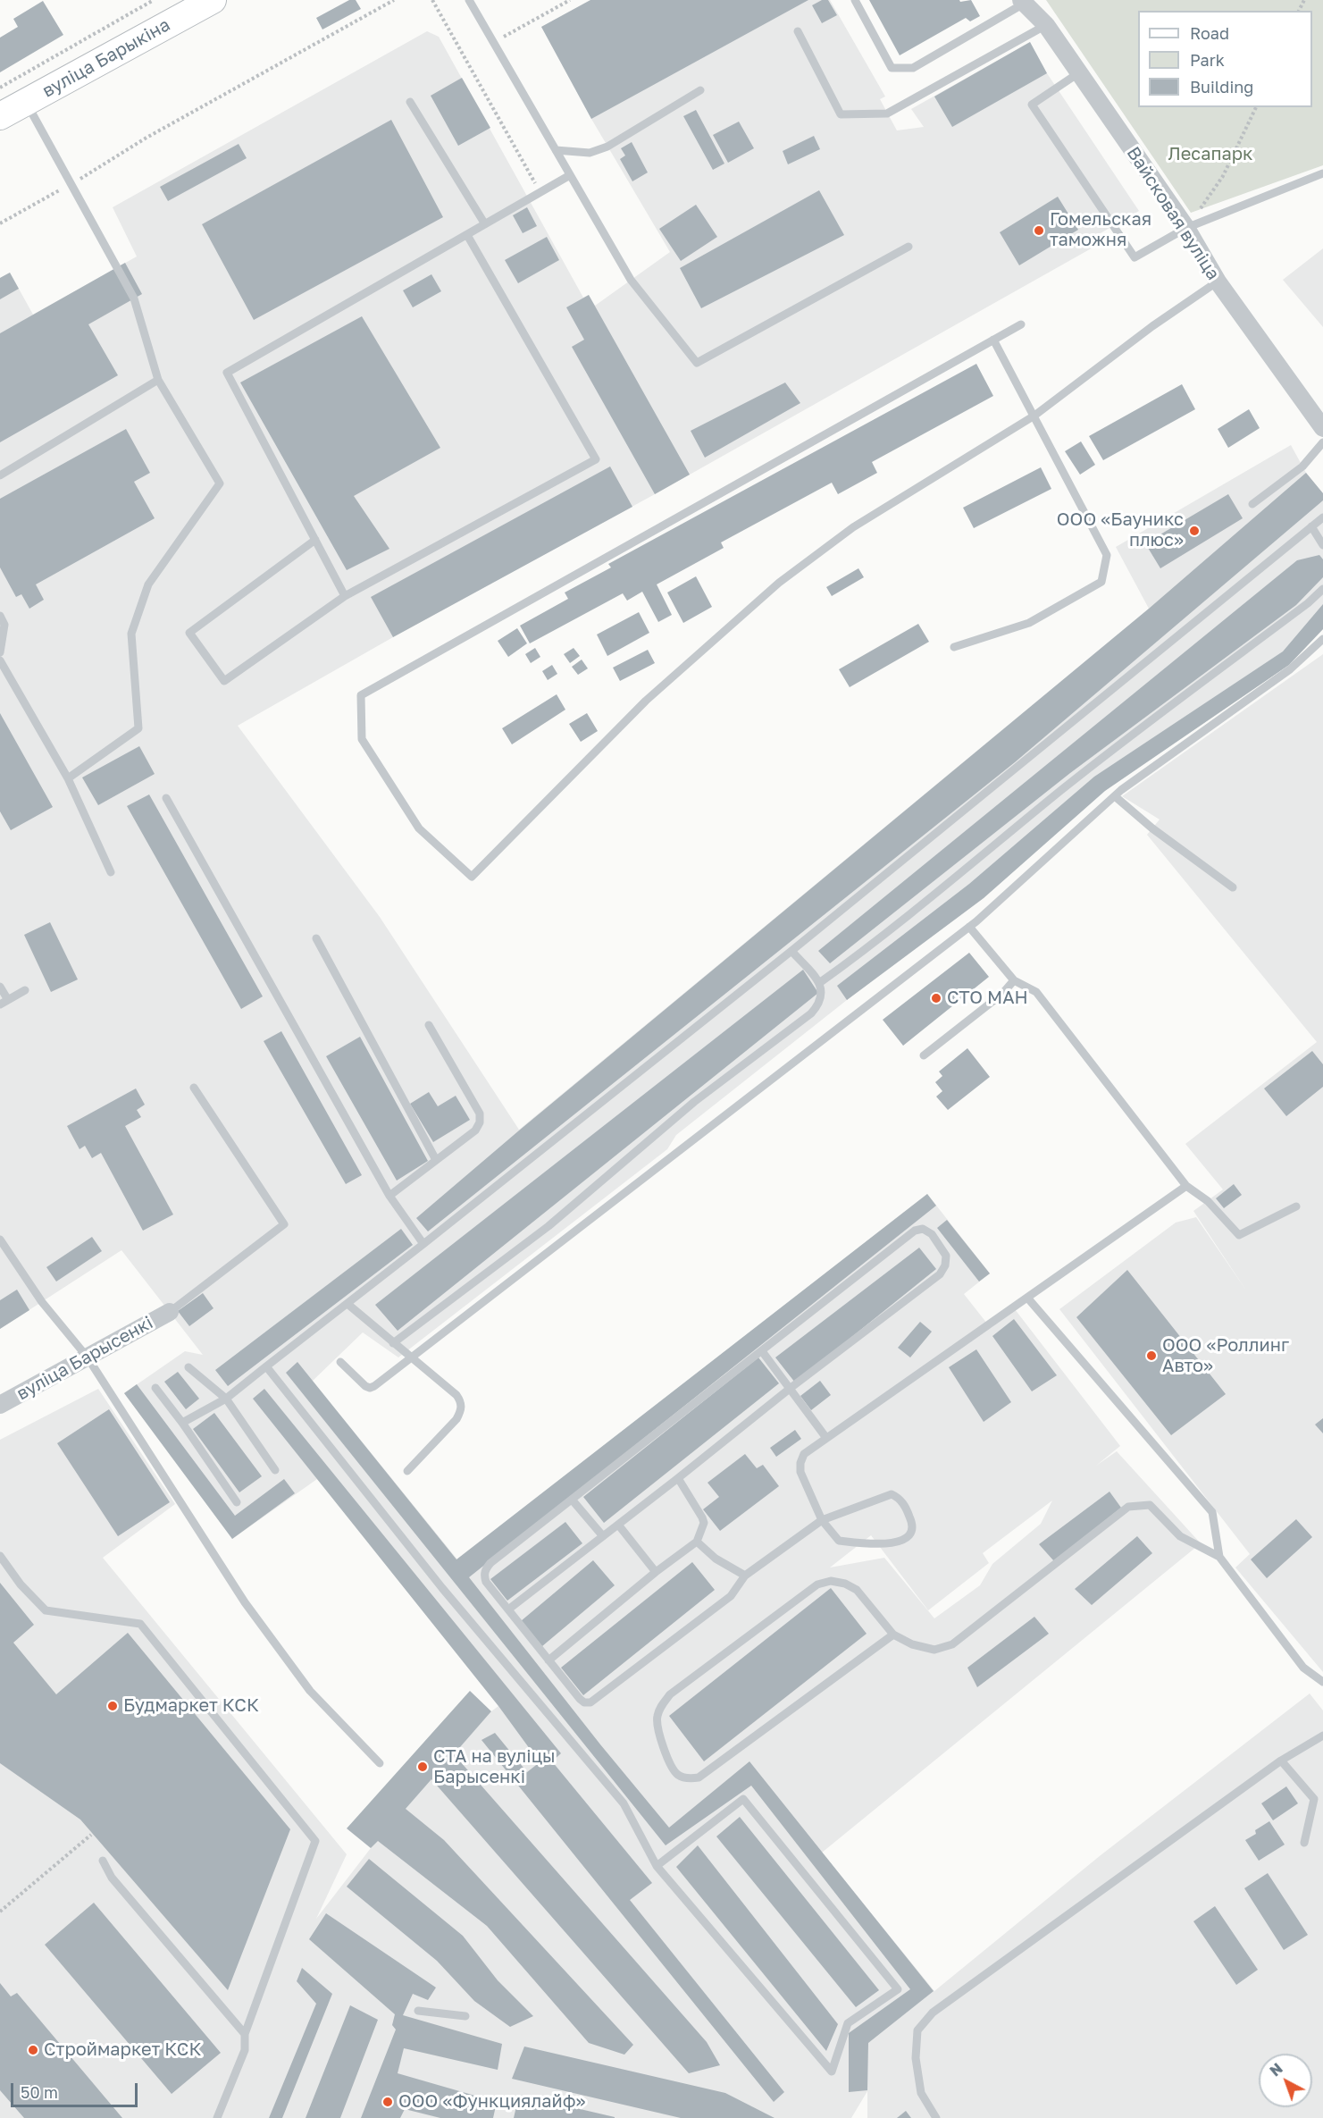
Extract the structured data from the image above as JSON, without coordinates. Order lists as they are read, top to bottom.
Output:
{
  "streets": {
    "main road": ["вуліца Барыкіна"],
    "street": ["Вайсковая вуліца", "вуліца Барысенкі"]
  },
  "parks": ["Лесапарк"],
  "places": [
    "Гомельская таможня",
    "ООО «Бауникс плюс»",
    "СТО МАН",
    "ООО «Роллинг Авто»",
    "Будмаркет КСК",
    "СТА на вуліцы Барысенкі",
    "Строймаркет КСК",
    "ООО «Функциялайф»"
  ],
  "legend": ["Road", "Park", "Building"],
  "scale_bar": "50 m",
  "north": "top left"
}
